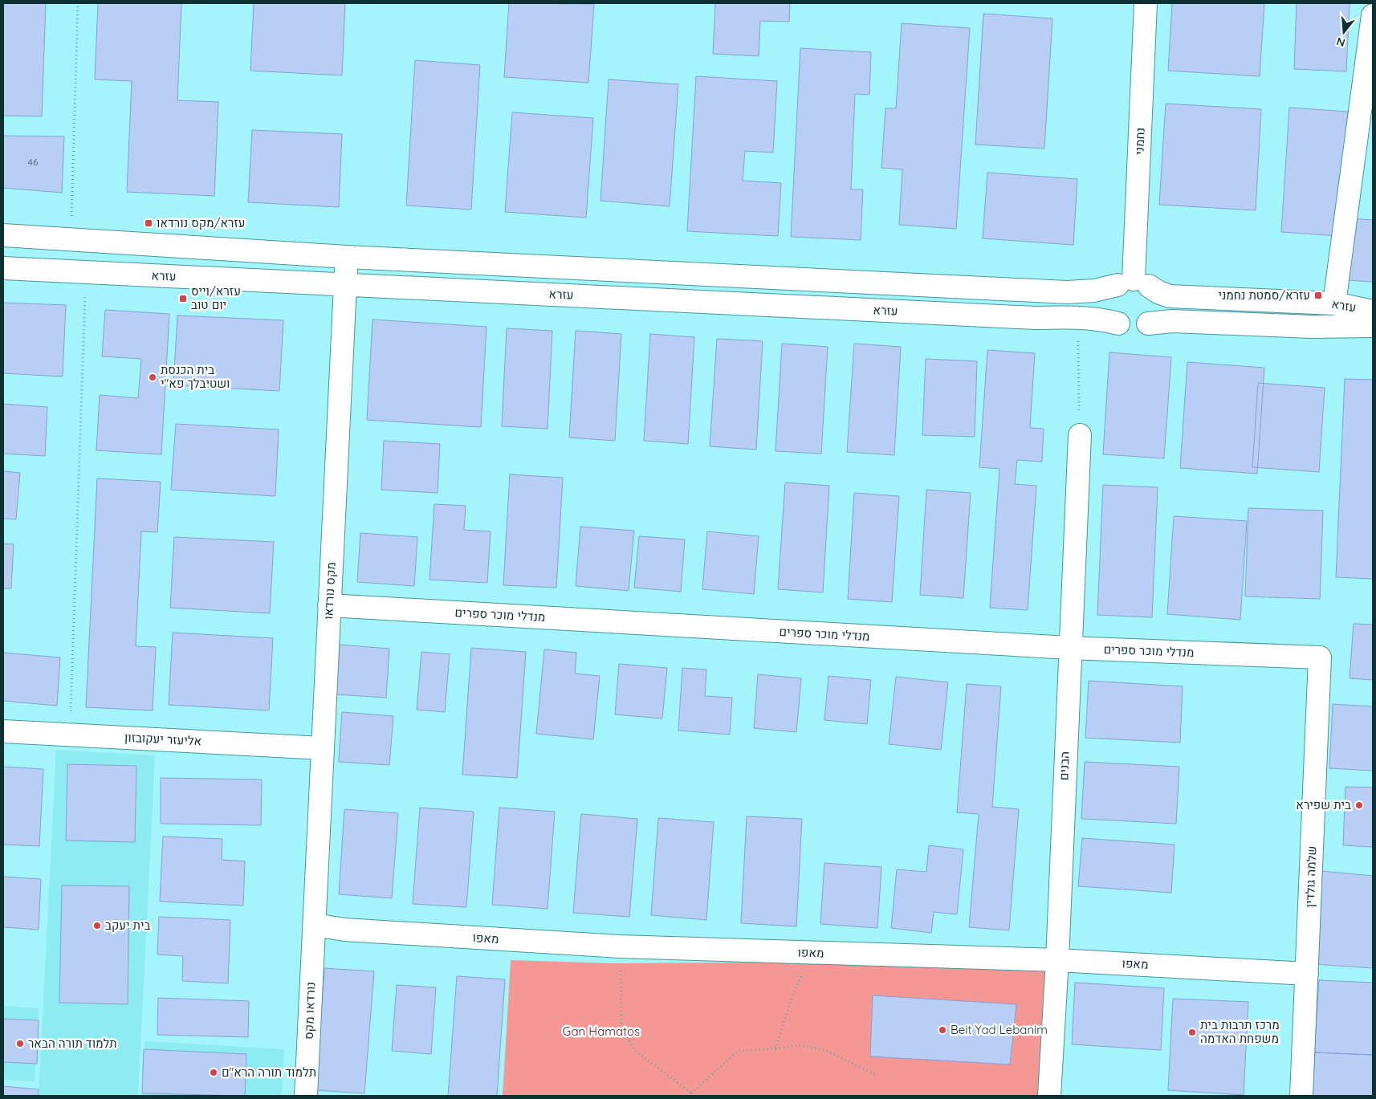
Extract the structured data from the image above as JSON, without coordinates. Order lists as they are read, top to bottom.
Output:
{
  "streets": {
    "street": [
      "נחמני",
      "עזרא",
      "מקס נורדאו",
      "מנדלי מוכר ספרים",
      "אליעזר יעקובזון",
      "הבנים",
      "שלמה גולדין",
      "מאפו",
      "נורדאו מקס"
    ]
  },
  "crossings": [
    ["נחמני", "עזרא"],
    ["עזרא", "מקס נורדאו"],
    ["מקס נורדאו", "מנדלי מוכר ספרים"],
    ["מקס נורדאו", "אליעזר יעקובזון"],
    ["מקס נורדאו", "מאפו"],
    ["מקס נורדאו", "נורדאו מקס"],
    ["מנדלי מוכר ספרים", "הבנים"],
    ["מנדלי מוכר ספרים", "שלמה גולדין"],
    ["הבנים", "מאפו"],
    ["שלמה גולדין", "מאפו"],
    ["מאפו", "נורדאו מקס"]
  ],
  "parks": ["Gan Hamatos"],
  "places": {
    "transit": ["עזרא/מקס נורדאו", "עזרא/סמטת נחמני", "עזרא/וייס יום טוב"],
    "other": [
      "בית הכנסת ושטיבלך פא\"י",
      "בית שפירא",
      "בית יעקב",
      "Beit Yad Lebanim",
      "מרכז תרבות בית משפחת האדמה",
      "תלמוד תורה הבאר",
      "תלמוד תורה הרא\"ם"
    ]
  },
  "house_numbers": ["46"],
  "north": "bottom"
}
